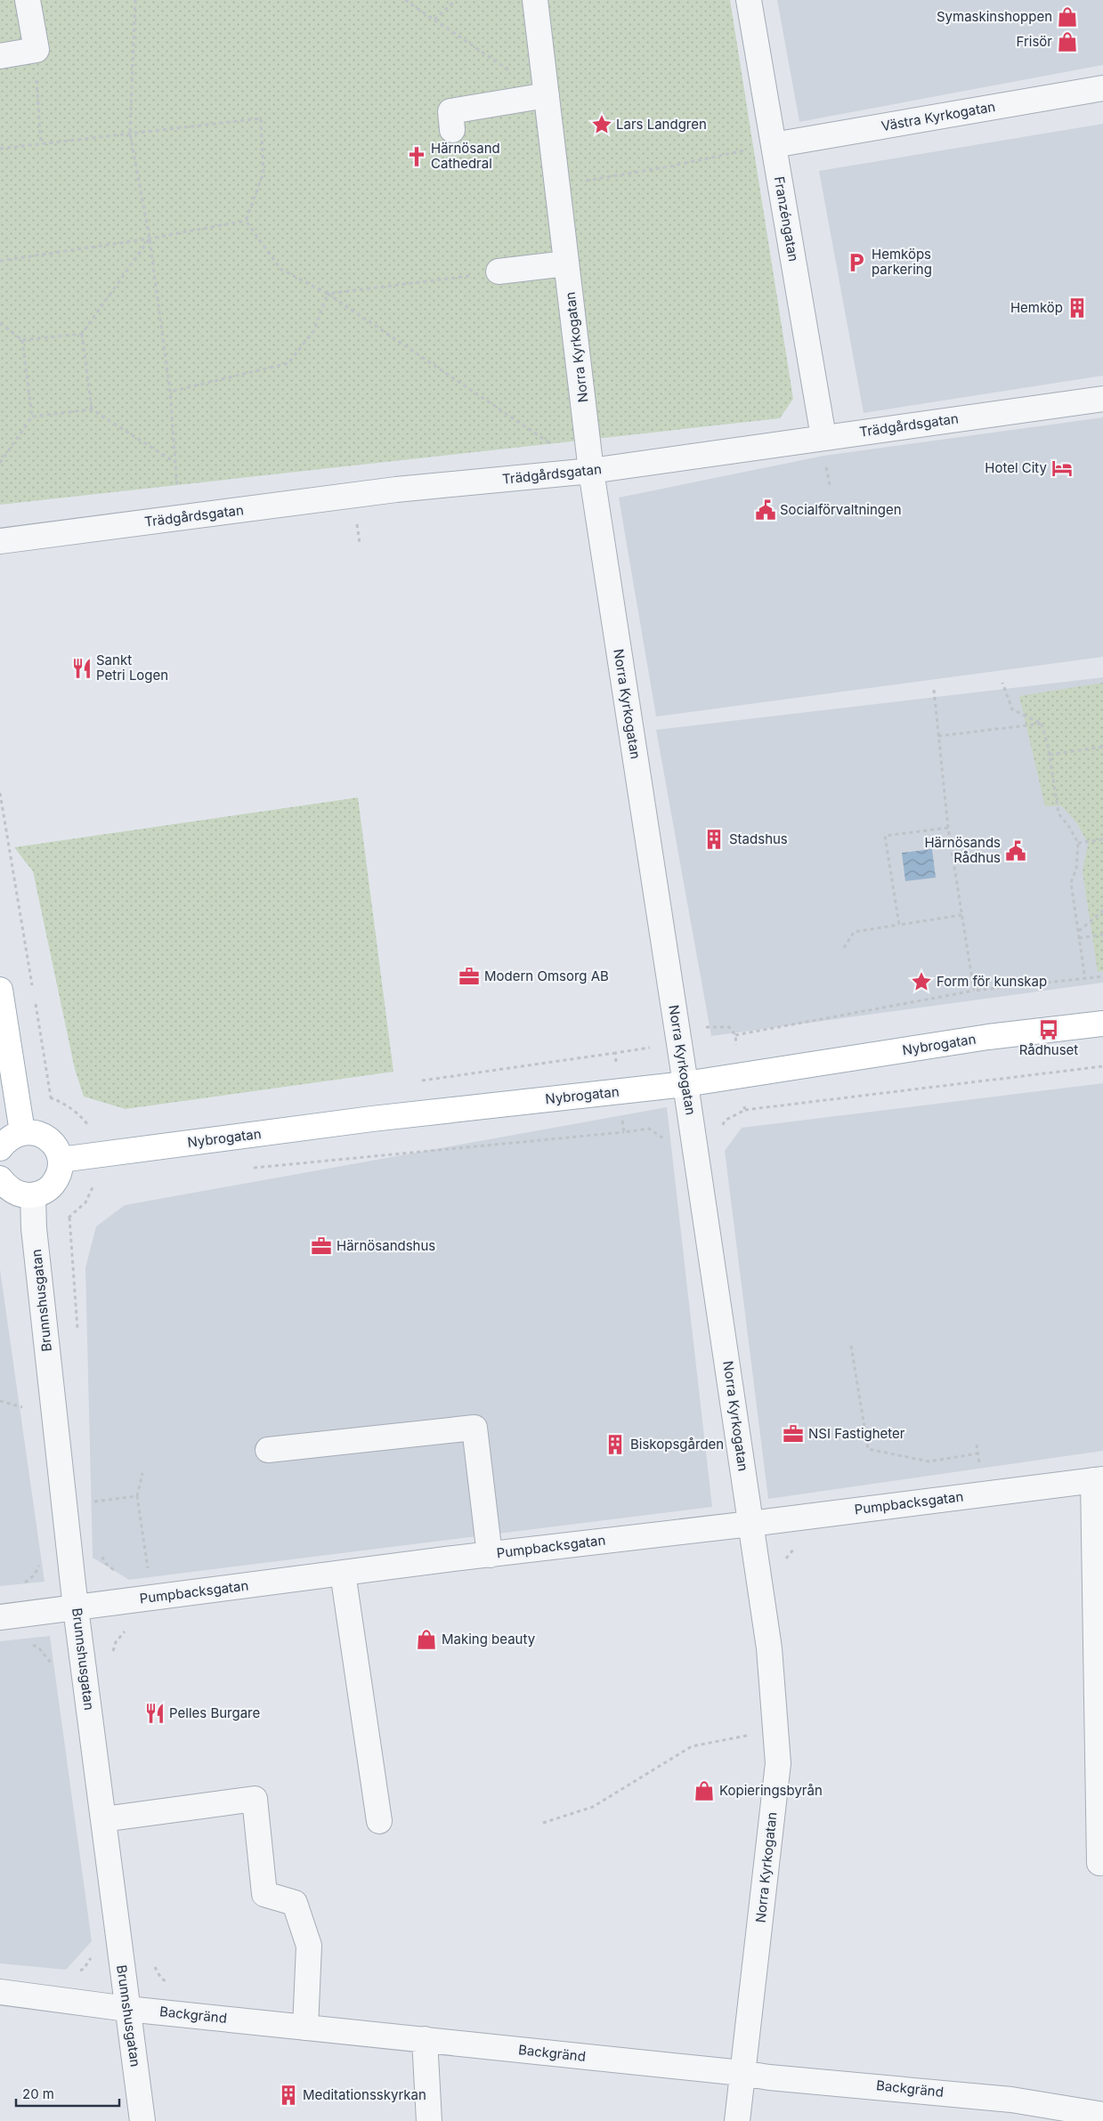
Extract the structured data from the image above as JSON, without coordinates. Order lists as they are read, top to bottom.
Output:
{
  "streets": {
    "main road": ["Nybrogatan"],
    "street": [
      "Västra Kyrkogatan",
      "Franzéngatan",
      "Norra Kyrkogatan",
      "Trädgårdsgatan",
      "Brunnshusgatan",
      "Pumpbacksgatan",
      "Backgränd"
    ]
  },
  "crossings": [
    ["Västra Kyrkogatan", "Franzéngatan"],
    ["Franzéngatan", "Trädgårdsgatan"],
    ["Norra Kyrkogatan", "Trädgårdsgatan"],
    ["Norra Kyrkogatan", "Nybrogatan"],
    ["Norra Kyrkogatan", "Pumpbacksgatan"],
    ["Norra Kyrkogatan", "Backgränd"],
    ["Brunnshusgatan", "Pumpbacksgatan"],
    ["Brunnshusgatan", "Backgränd"]
  ],
  "places": {
    "shop": [
      "Symaskinshoppen",
      "Frisör",
      "Making beauty",
      "Kopieringsbyrån"
    ],
    "place": ["Lars Landgren", "Form för kunskap"],
    "church": ["Härnösand Cathedral"],
    "parking": ["Hemköps parkering"],
    "building": [
      "Hemköp",
      "Stadshus",
      "Biskopsgården",
      "Meditationsskyrkan"
    ],
    "hotel": ["Hotel City"],
    "public building": ["Socialförvaltningen", "Härnösands Rådhus"],
    "restaurant": ["Sankt Petri Logen", "Pelles Burgare"],
    "office": ["Modern Omsorg AB", "Härnösandshus", "NSI Fastigheter"],
    "bus stop": ["Rådhuset"]
  },
  "scale_bar": "20 m"
}
